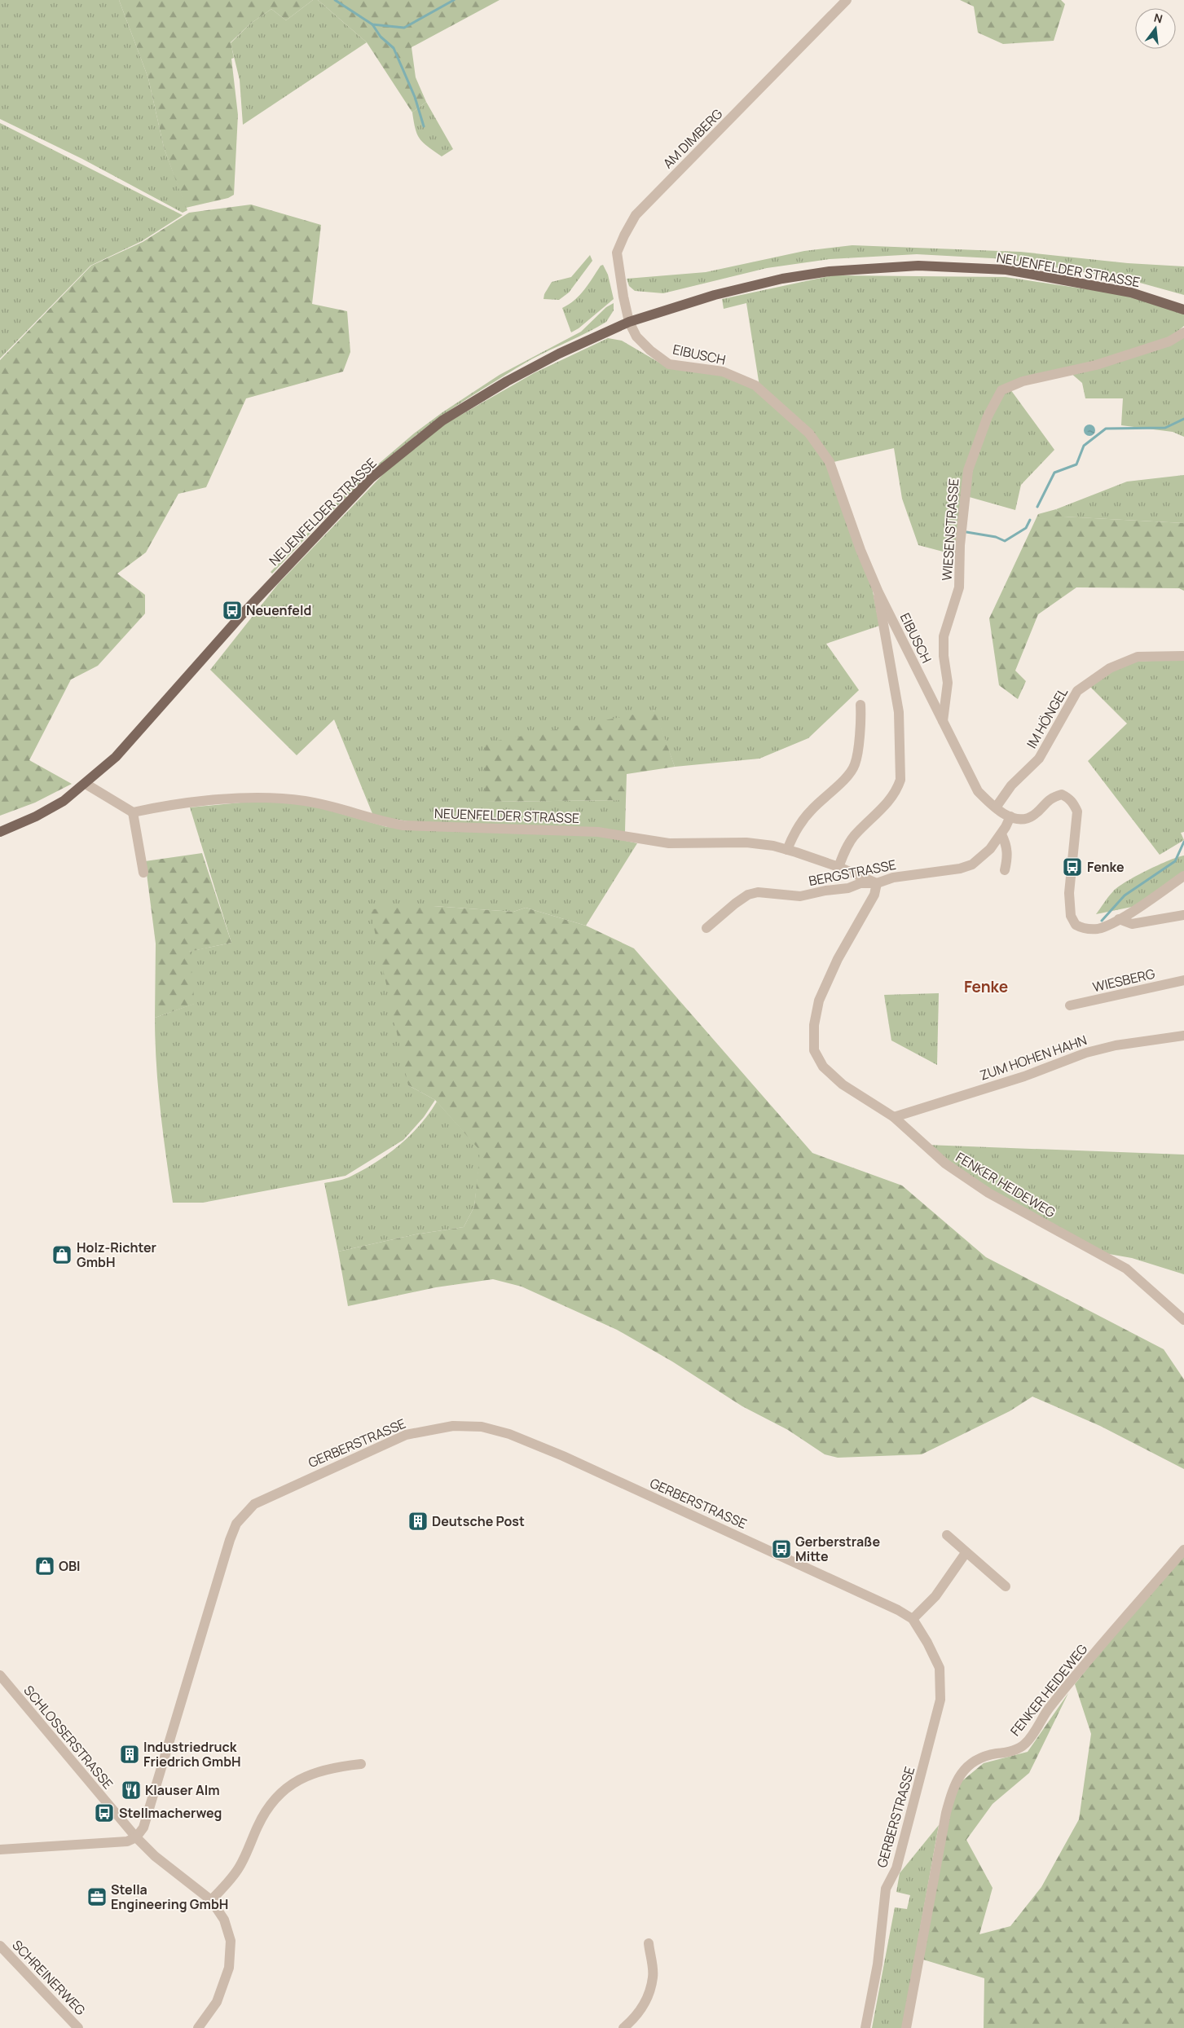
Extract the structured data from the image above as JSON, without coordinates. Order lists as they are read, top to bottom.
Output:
{
  "streets": {
    "main road": ["NEUENFELDER STRASSE"],
    "street": [
      "AM DIMBERG",
      "EIBUSCH",
      "WIESENSTRASSE",
      "IM HÖNGEL",
      "BERGSTRASSE",
      "WIESBERG",
      "ZUM HOHEN HAHN",
      "FENKER HEIDEWEG",
      "GERBERSTRASSE",
      "SCHLOSSERSTRASSE",
      "SCHREINERWEG"
    ]
  },
  "crossings": [
    ["AM DIMBERG", "NEUENFELDER STRASSE"],
    ["AM DIMBERG", "EIBUSCH"],
    ["NEUENFELDER STRASSE", "EIBUSCH"],
    ["NEUENFELDER STRASSE", "BERGSTRASSE"],
    ["NEUENFELDER STRASSE", "FENKER HEIDEWEG"],
    ["EIBUSCH", "WIESENSTRASSE"],
    ["EIBUSCH", "IM HÖNGEL"],
    ["EIBUSCH", "BERGSTRASSE"],
    ["BERGSTRASSE", "FENKER HEIDEWEG"],
    ["ZUM HOHEN HAHN", "FENKER HEIDEWEG"],
    ["GERBERSTRASSE", "SCHLOSSERSTRASSE"]
  ],
  "districts": ["Fenke"],
  "places": {
    "bus stop": [
      "Neuenfeld",
      "Fenke",
      "Gerberstraße Mitte",
      "Stellmacherweg"
    ],
    "shop": ["Holz-Richter GmbH", "OBI"],
    "building": ["Deutsche Post", "Industriedruck Friedrich GmbH"],
    "restaurant": ["Klauser Alm"],
    "office": ["Stella Engineering GmbH"]
  },
  "north": "top"
}
